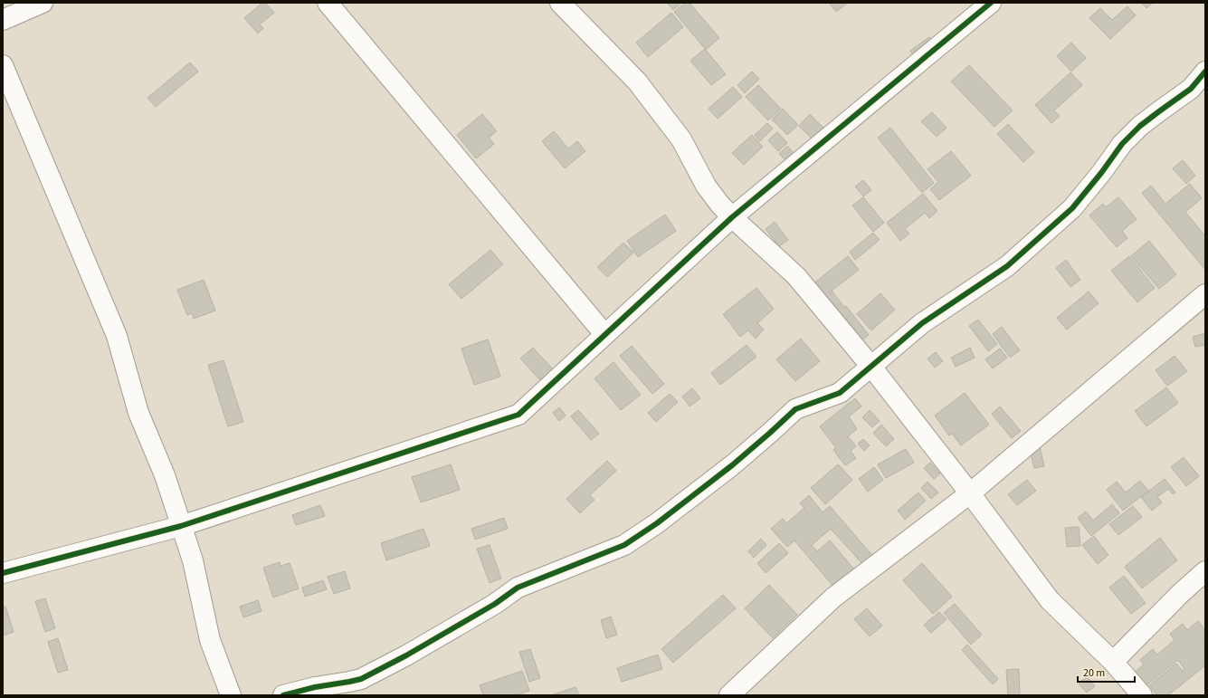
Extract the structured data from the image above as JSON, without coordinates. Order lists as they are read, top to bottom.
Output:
{
  "scale_bar": "20 m"
}
